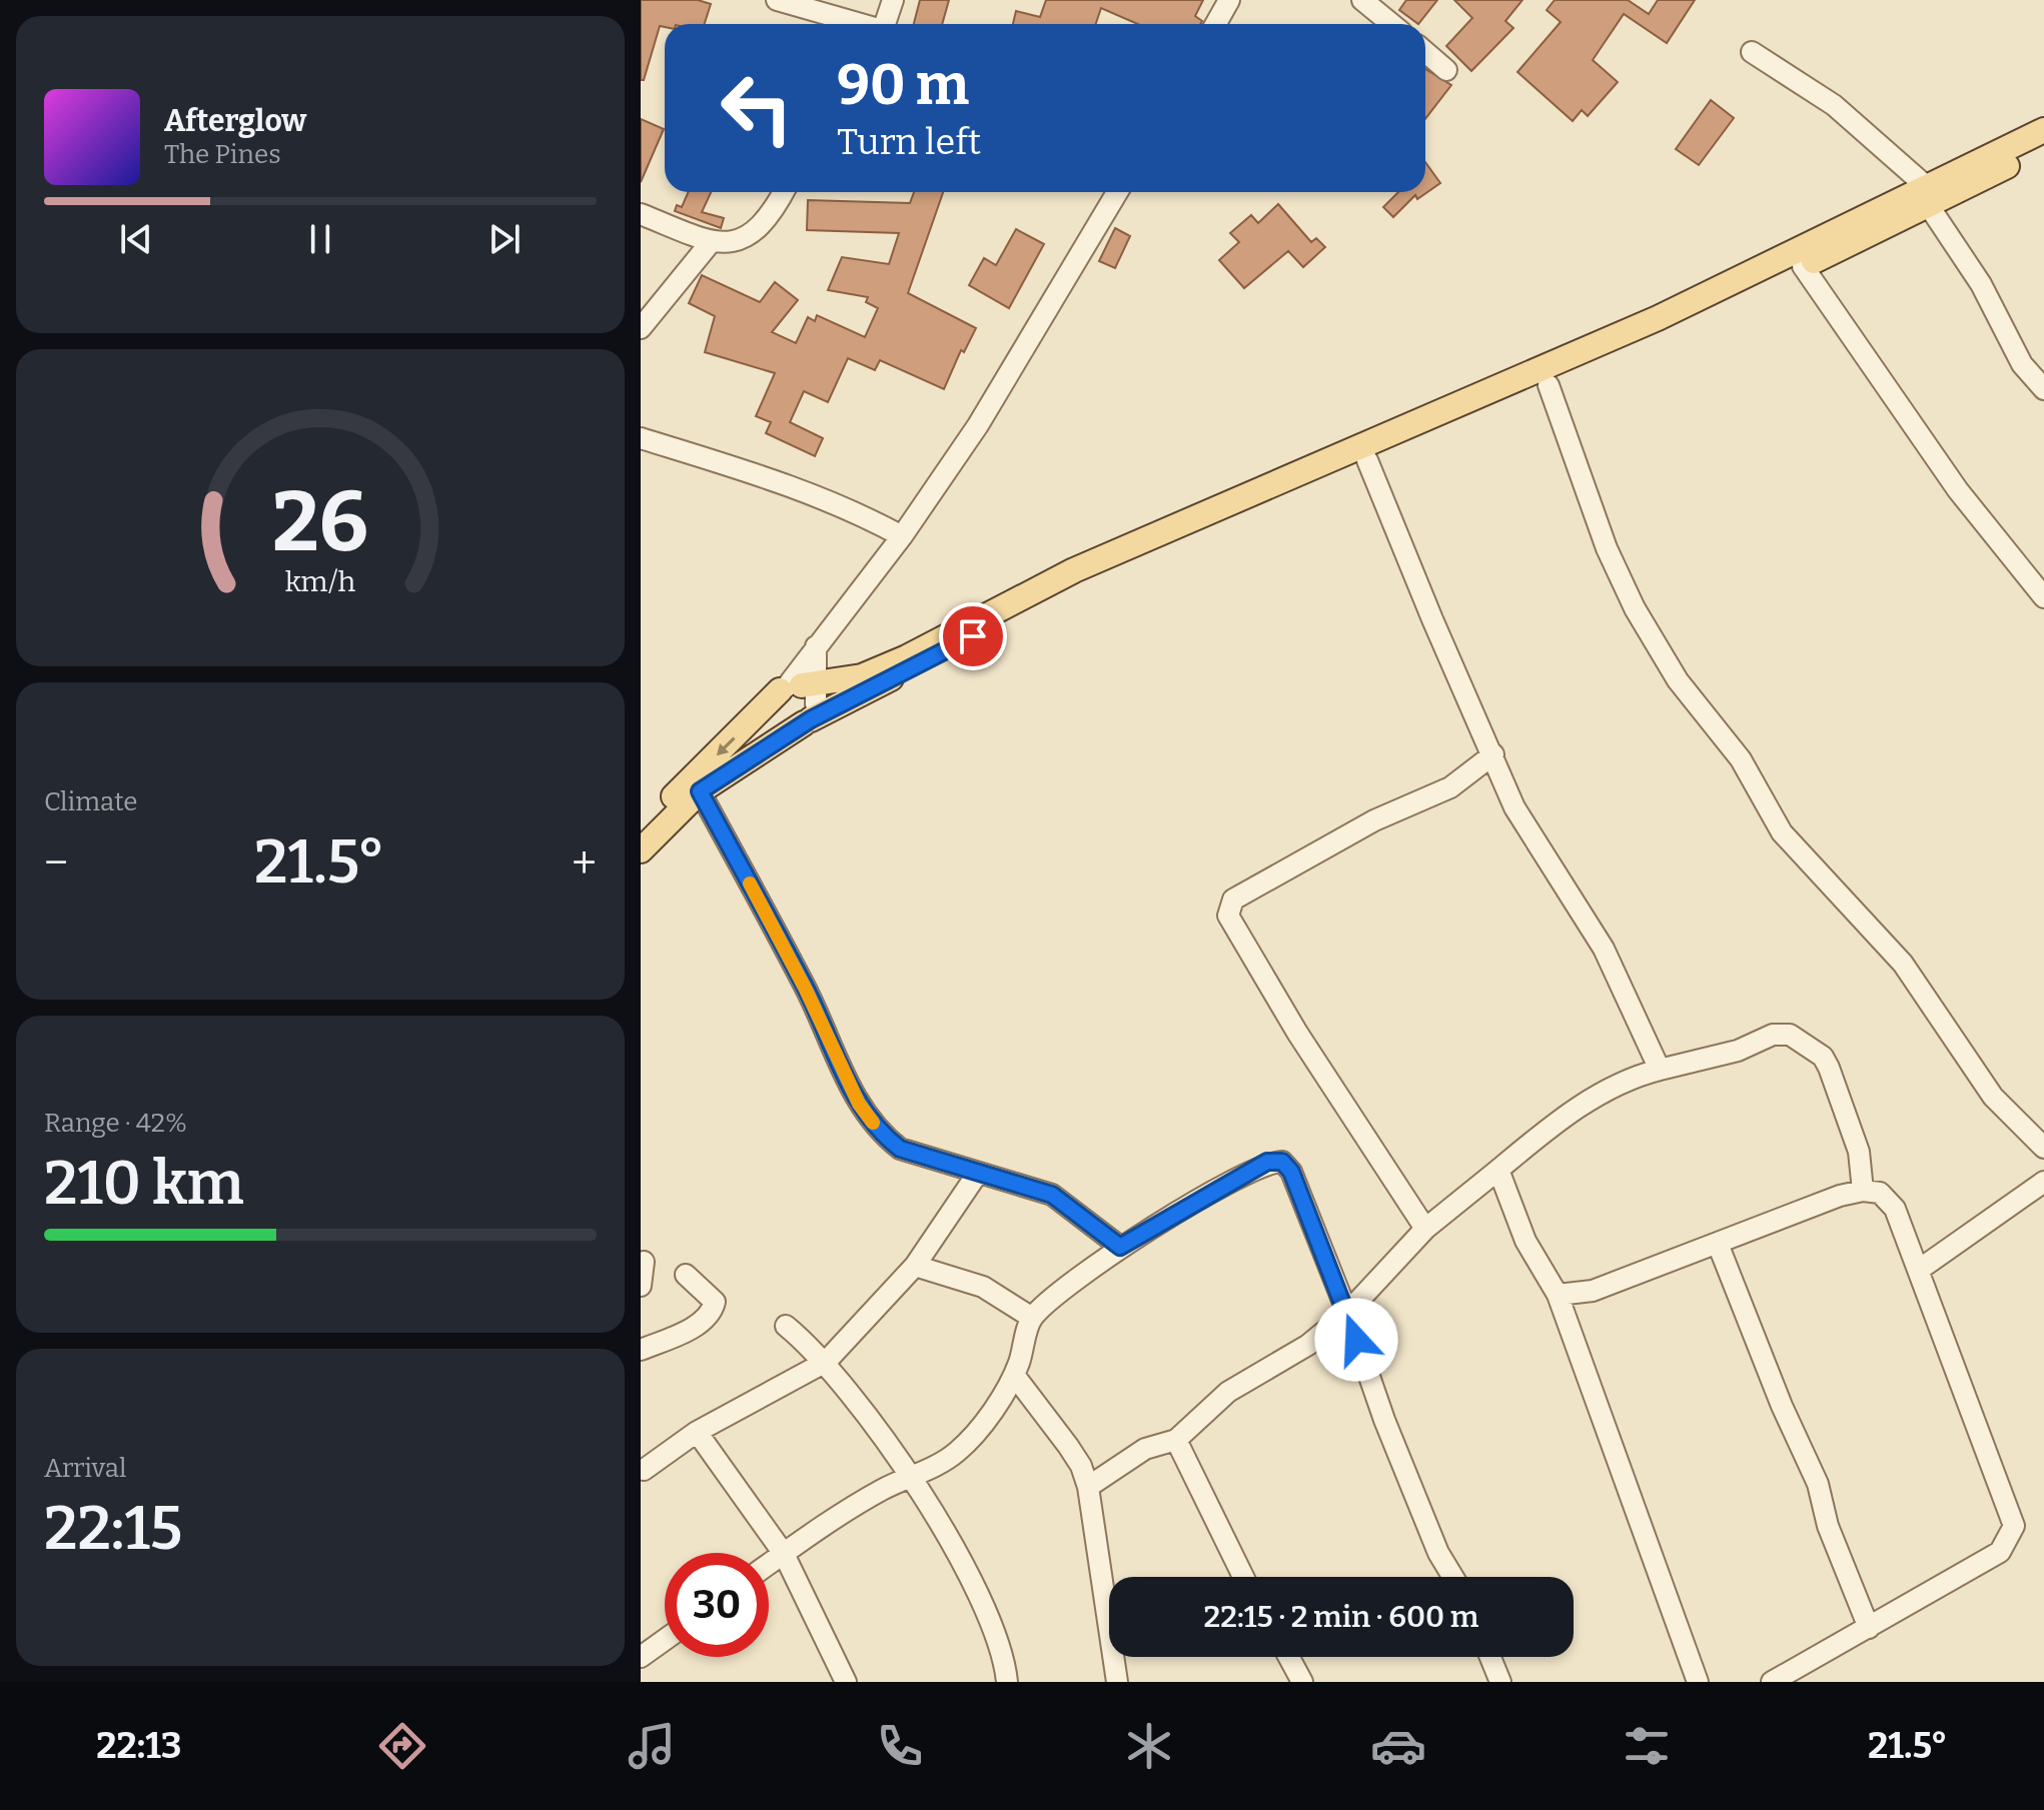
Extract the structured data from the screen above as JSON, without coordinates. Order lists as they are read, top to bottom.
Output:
{
  "page": {
    "turn": ["90 m", "Turn left"],
    "song": ["Afterglow", "The Pines"],
    "tile": [
      "Climate",
      ["Range · 42%", "210 km"],
      ["Arrival", "22:15"]
    ],
    "heat": ["−", "21.5°", "+"],
    "limit": "30",
    "trip": "22:15 · 2 min · 600 m",
    "tabs": ["22:13", "21.5°"],
    "gauge": ["26", "km/h"]
  }
}
